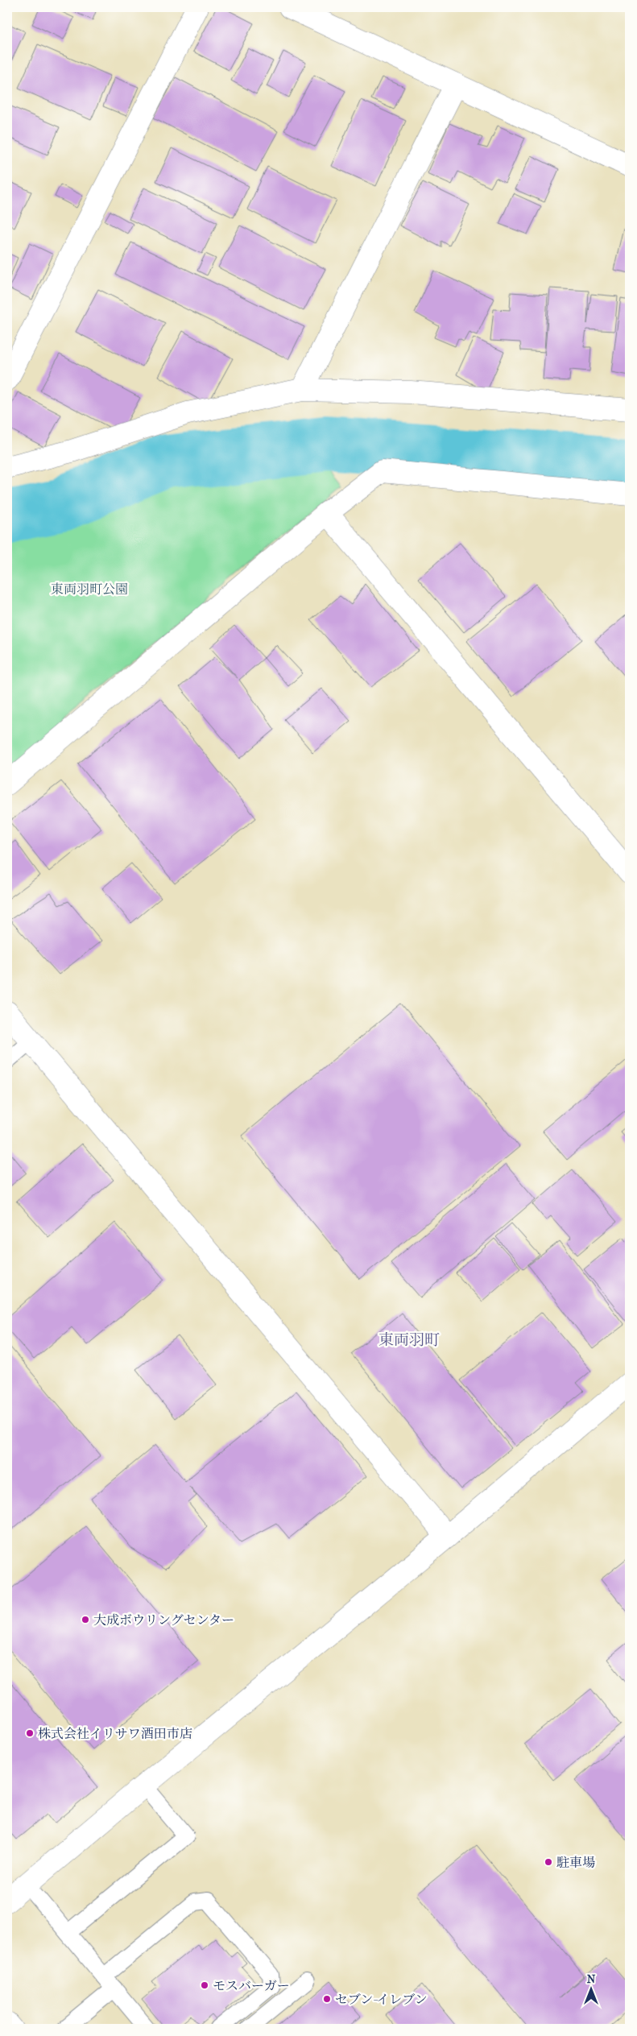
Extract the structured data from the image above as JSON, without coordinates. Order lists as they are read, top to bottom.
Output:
{
  "districts": ["東両羽町"],
  "parks": ["東両羽町公園"],
  "places": [
    "大成ボウリングセンター",
    "株式会社イリサワ酒田市店",
    "駐車場",
    "モスバーガー",
    "セブン-イレブン"
  ],
  "north": "top"
}
